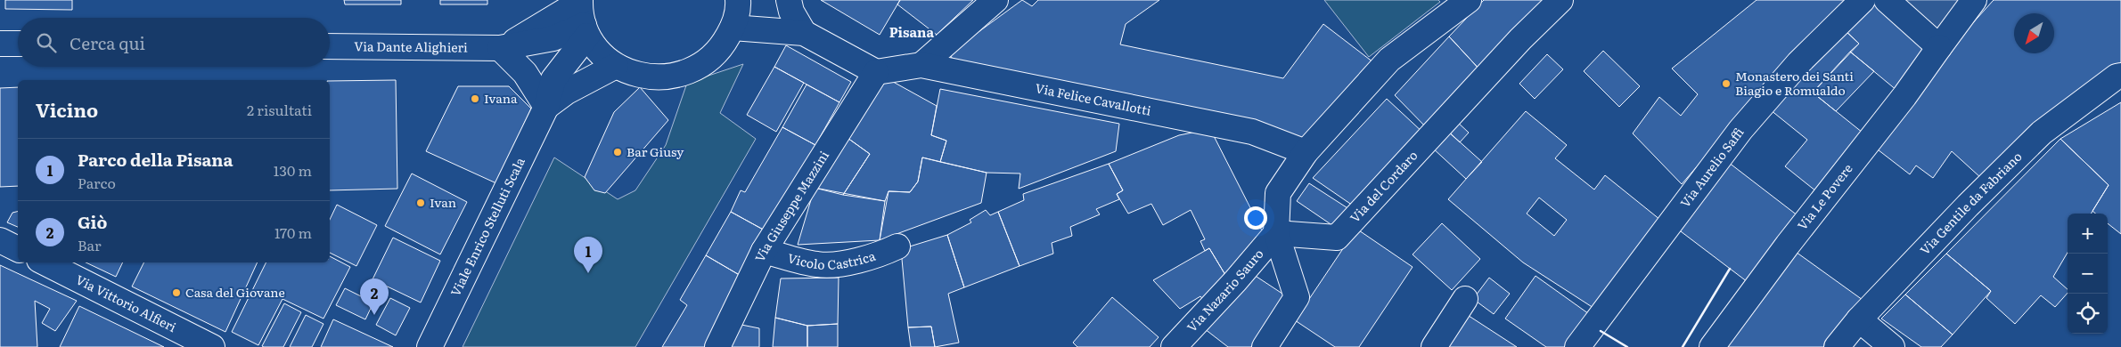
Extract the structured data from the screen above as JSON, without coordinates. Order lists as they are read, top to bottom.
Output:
{
  "streets": {
    "street": [
      "Via Dante Alighieri",
      "Via Felice Cavallotti",
      "Via Aurelio Saffi",
      "Via del Cordaro",
      "Via Le Povere",
      "Via Gentile da Fabriano",
      "Via Giuseppe Mazzini",
      "Viale Enrico Stelluti Scala",
      "Vicolo Castrica",
      "Via Nazario Sauro",
      "Via Vittorio Alfieri"
    ]
  },
  "crossings": [
    ["Via Dante Alighieri", "Viale Enrico Stelluti Scala"],
    ["Via Felice Cavallotti", "Via Giuseppe Mazzini"],
    ["Via del Cordaro", "Via Nazario Sauro"],
    ["Via Giuseppe Mazzini", "Vicolo Castrica"]
  ],
  "districts": ["Pisana"],
  "places": [
    "Monastero dei Santi Biagio e Romualdo",
    "Ivana",
    "Bar Giusy",
    "Ivan",
    "Casa del Giovane"
  ],
  "north": "bottom left",
  "page": {
    "search": "Cerca qui",
    "heading": ["Vicino", "2 risultati"],
    "list": [
      {
        "mark": "1",
        "name": "Parco della Pisana",
        "note": "Parco",
        "value": "130 m"
      },
      {
        "mark": "2",
        "name": "Giò",
        "note": "Bar",
        "value": "170 m"
      }
    ],
    "map_buttons": ["+", "−"],
    "pins": ["1", "2"]
  }
}
